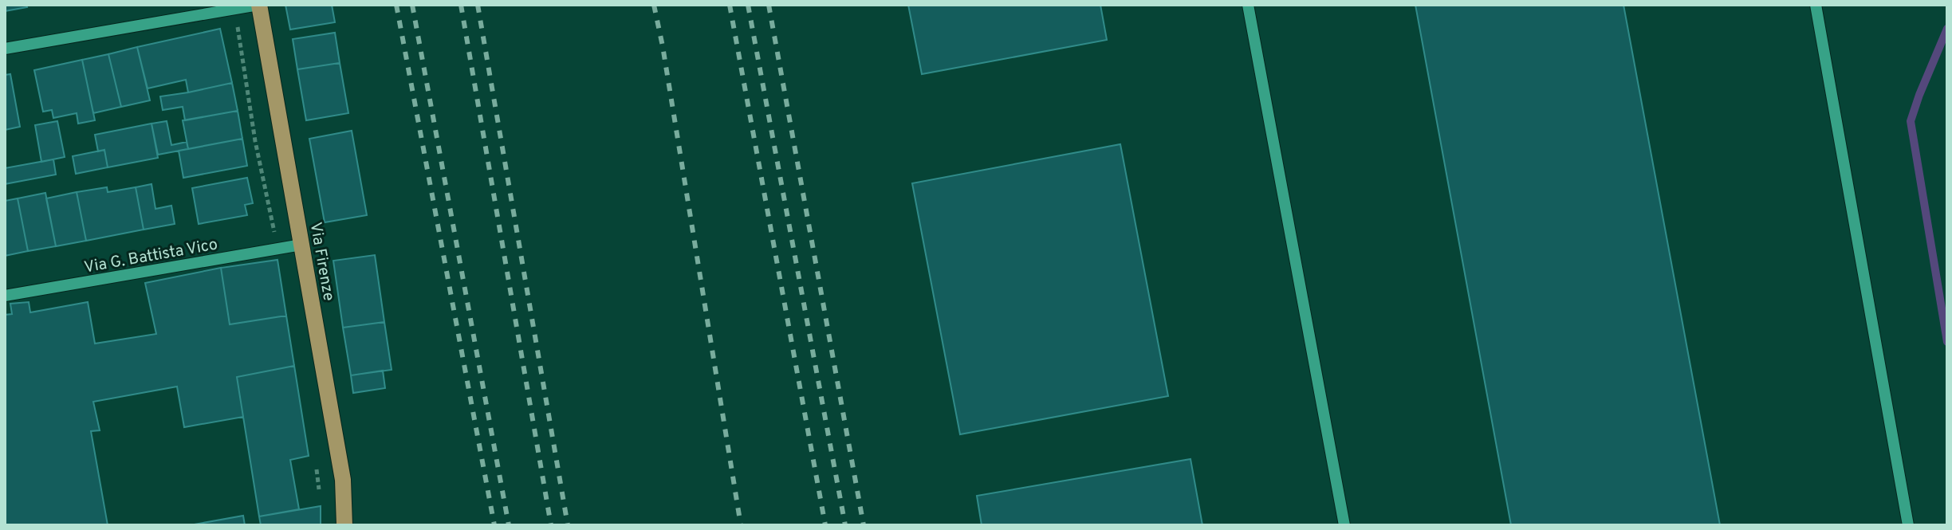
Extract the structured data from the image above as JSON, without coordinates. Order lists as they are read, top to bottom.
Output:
{
  "streets": {
    "main road": ["Via Firenze"],
    "street": ["Via G. Battista Vico"]
  },
  "crossings": [
    ["Via G. Battista Vico", "Via Firenze"]
  ]
}
